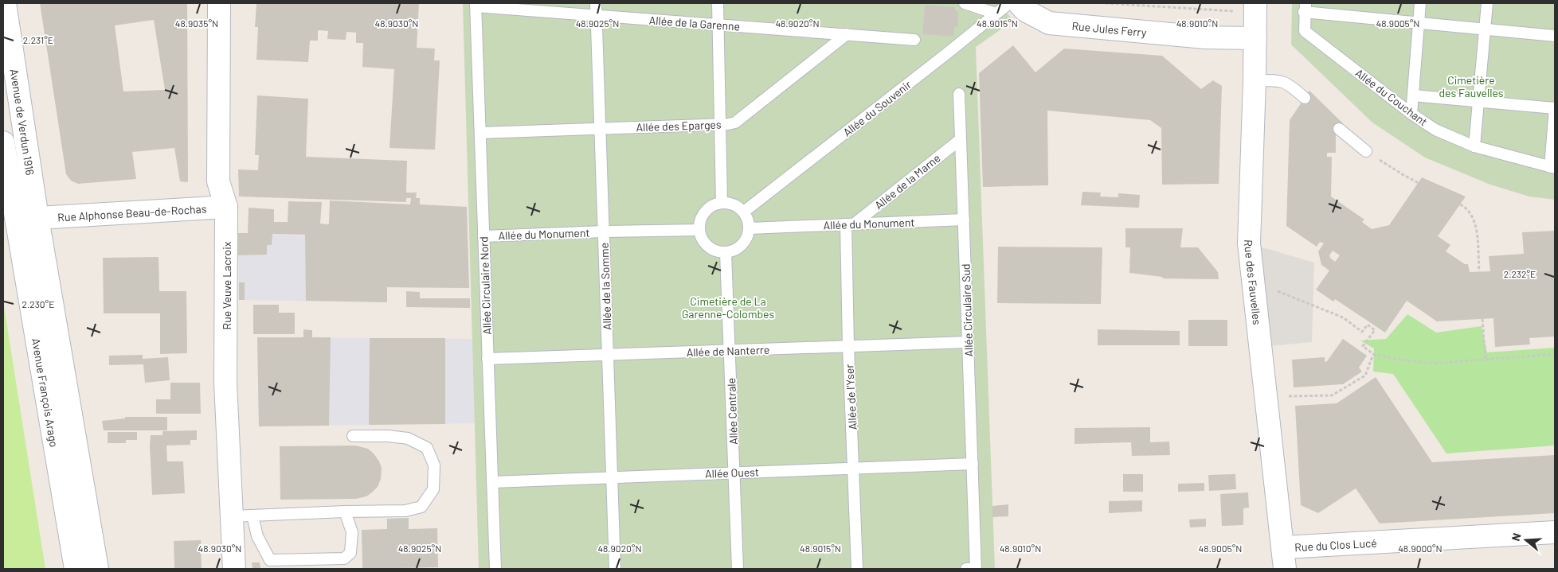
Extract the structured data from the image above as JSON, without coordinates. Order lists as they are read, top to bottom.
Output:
{
  "streets": {
    "street": [
      "Rue Jules Ferry",
      "Avenue de Verdun 1916",
      "Rue Alphonse Beau-de-Rochas",
      "Rue des Fauvelles",
      "Rue Veuve Lacroix",
      "Avenue François Arago",
      "Rue du Clos Lucé"
    ],
    "lane": [
      "Allée de la Garenne",
      "Allée du Couchant",
      "Allée du Souvenir",
      "Allée des Eparges",
      "Allée de la Marne",
      "Allée du Monument",
      "Allée Circulaire Nord",
      "Allée de la Somme",
      "Allée Circulaire Sud",
      "Allée de Nanterre",
      "Allée de l'Yser",
      "Allée Centrale",
      "Allée Ouest"
    ]
  },
  "crossings": [
    ["Allée de la Garenne", "Allée des Eparges"],
    ["Allée de la Garenne", "Allée Circulaire Nord"],
    ["Allée de la Garenne", "Allée de la Somme"],
    ["Rue Jules Ferry", "Rue des Fauvelles"],
    ["Allée du Souvenir", "Allée du Monument"],
    ["Allée du Souvenir", "Allée Centrale"],
    ["Avenue de Verdun 1916", "Rue Alphonse Beau-de-Rochas"],
    ["Avenue de Verdun 1916", "Avenue François Arago"],
    ["Allée des Eparges", "Allée Circulaire Nord"],
    ["Allée des Eparges", "Allée de la Somme"],
    ["Allée de la Marne", "Allée du Monument"],
    ["Allée de la Marne", "Allée Circulaire Sud"],
    ["Allée de la Marne", "Allée de l'Yser"],
    ["Rue Alphonse Beau-de-Rochas", "Rue Veuve Lacroix"],
    ["Rue Alphonse Beau-de-Rochas", "Avenue François Arago"],
    ["Allée du Monument", "Allée Circulaire Nord"],
    ["Allée du Monument", "Allée de la Somme"],
    ["Allée du Monument", "Allée Circulaire Sud"],
    ["Allée du Monument", "Allée de l'Yser"],
    ["Allée du Monument", "Allée Centrale"],
    ["Rue des Fauvelles", "Rue du Clos Lucé"],
    ["Allée Circulaire Nord", "Allée de Nanterre"],
    ["Allée Circulaire Nord", "Allée Ouest"],
    ["Allée de la Somme", "Allée de Nanterre"],
    ["Allée de la Somme", "Allée Ouest"],
    ["Allée Circulaire Sud", "Allée de Nanterre"],
    ["Allée Circulaire Sud", "Allée Ouest"],
    ["Allée de Nanterre", "Allée de l'Yser"],
    ["Allée de Nanterre", "Allée Centrale"],
    ["Allée de l'Yser", "Allée Ouest"],
    ["Allée Centrale", "Allée Ouest"]
  ],
  "parks": ["Cimetière des Fauvelles", "Cimetière de La Garenne-Colombes"],
  "north": "left",
  "coordinates": [
    "48.9035°N",
    "48.9030°N",
    "48.9025°N",
    "48.9020°N",
    "48.9015°N",
    "48.9010°N",
    "48.9005°N",
    "2.231°E",
    "2.232°E",
    "2.230°E",
    "48.9000°N"
  ]
}
